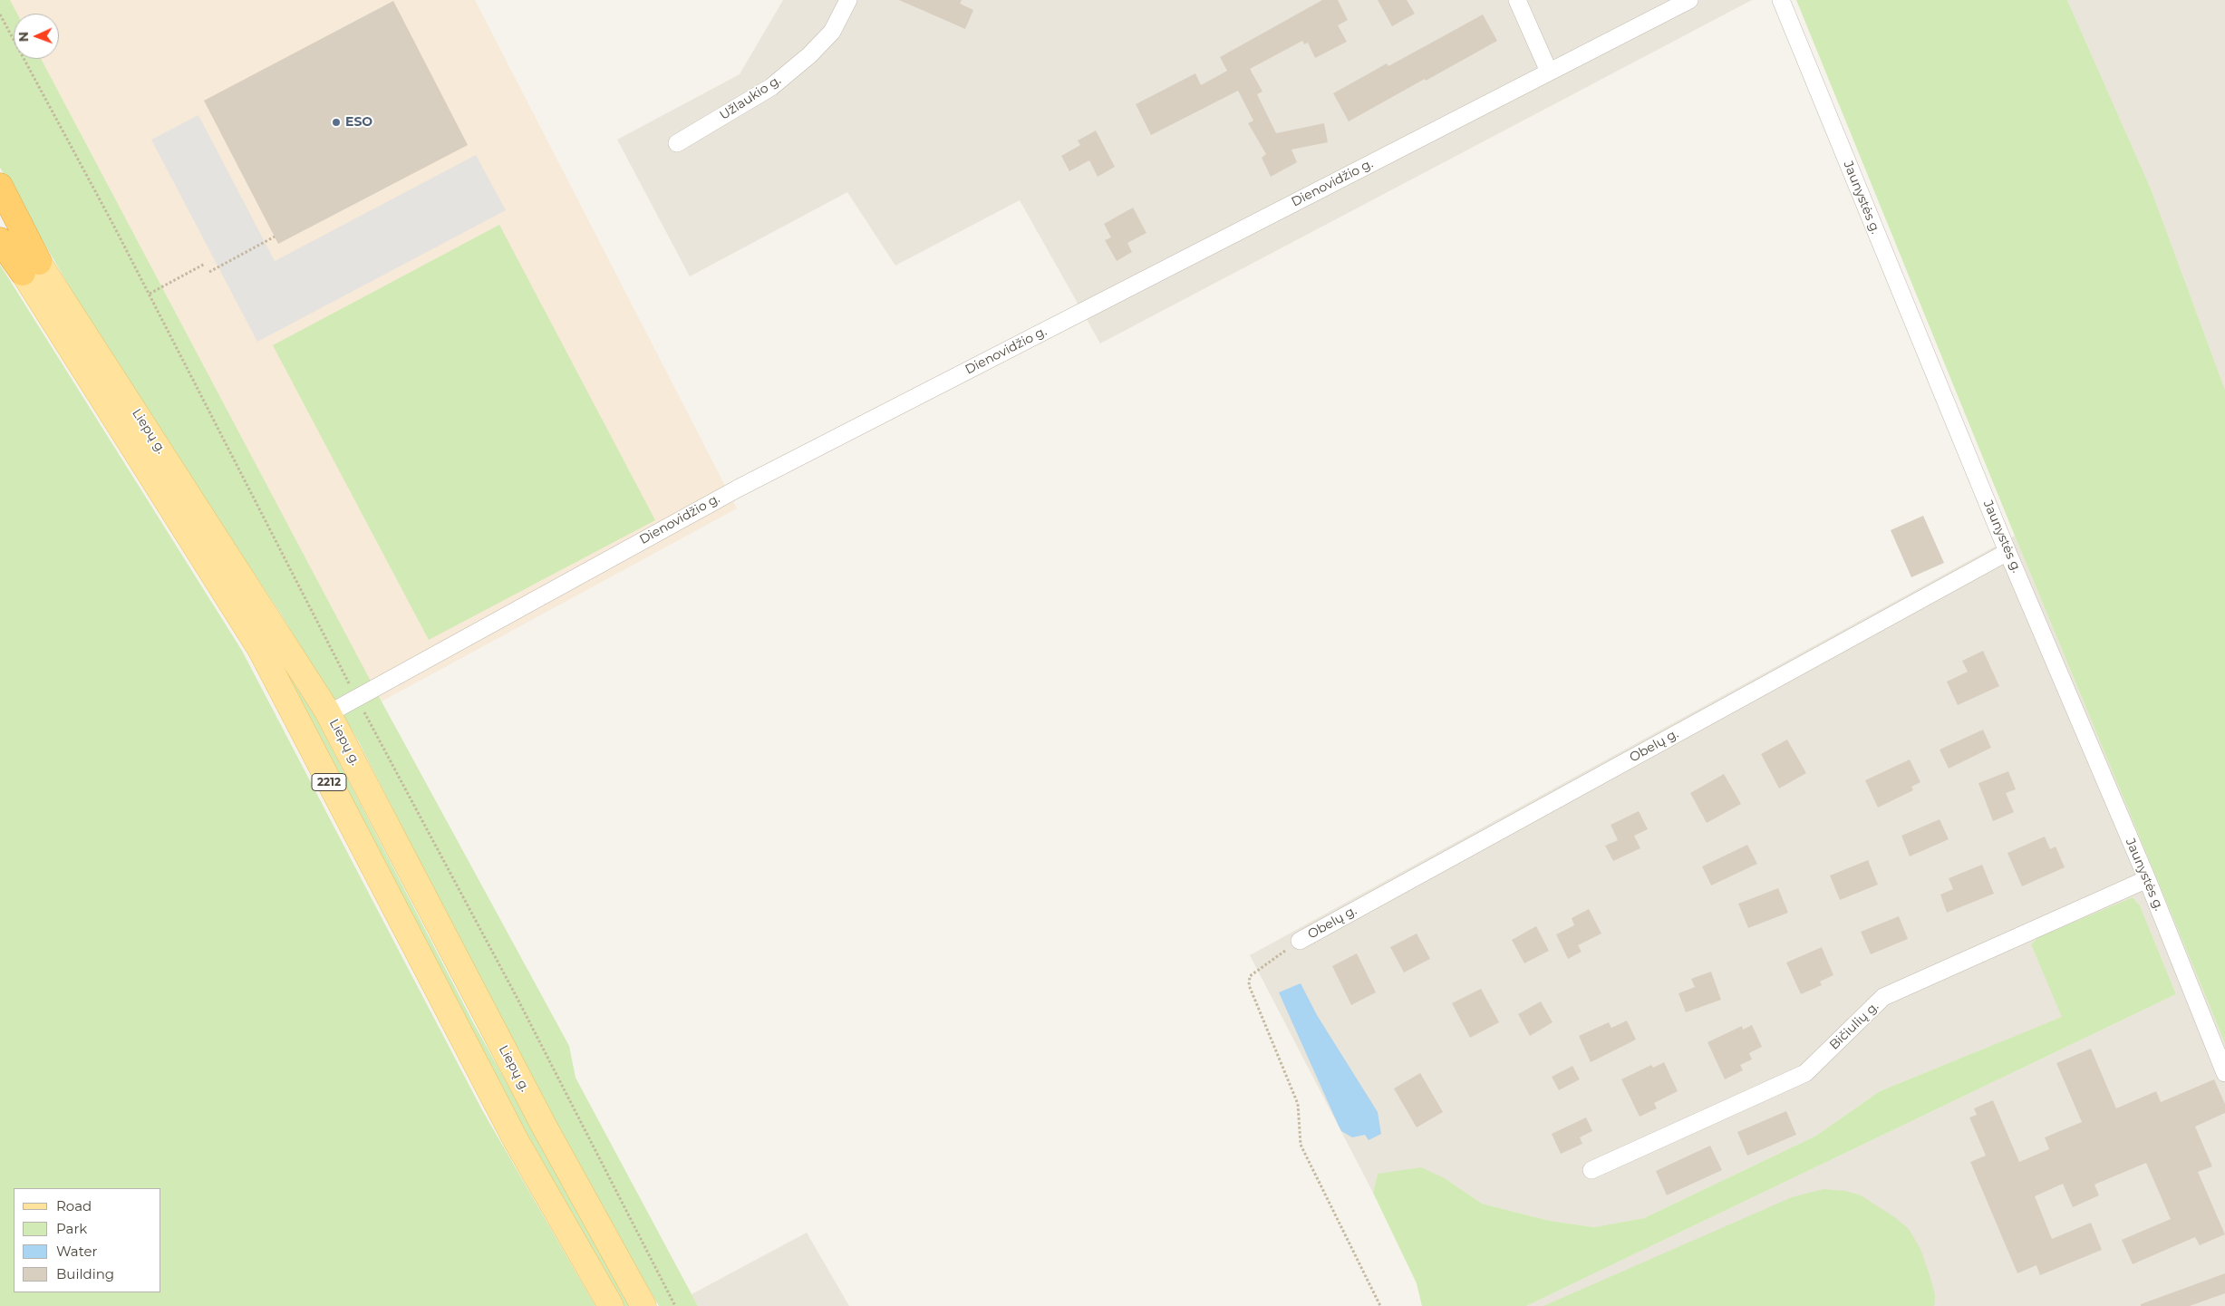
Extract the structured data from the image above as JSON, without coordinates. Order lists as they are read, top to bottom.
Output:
{
  "streets": {
    "main road": ["Liepų g.", "2212"],
    "street": [
      "Užlaukio g.",
      "Dienovidžio g.",
      "Jaunystės g.",
      "Obelų g.",
      "Bičiulių g."
    ]
  },
  "crossings": [
    ["Dienovidžio g.", "Liepų g."],
    ["Jaunystės g.", "Obelų g."],
    ["Jaunystės g.", "Bičiulių g."]
  ],
  "places": ["ESO"],
  "legend": [
    "Road",
    "Park",
    "Water",
    "Building"
  ],
  "north": "left"
}
